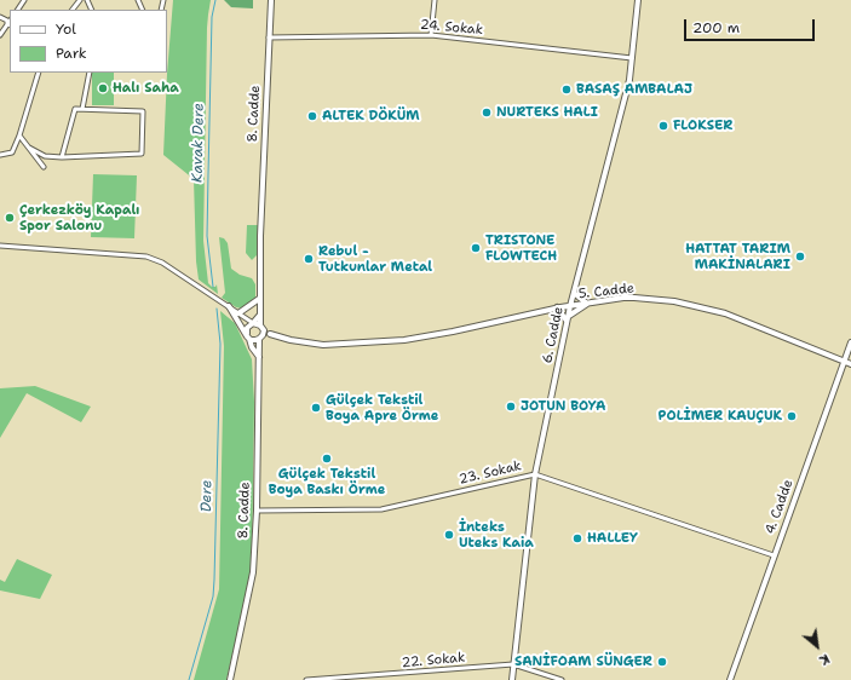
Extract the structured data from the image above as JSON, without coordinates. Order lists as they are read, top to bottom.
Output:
{
  "streets": {
    "street": [
      "24. Sokak",
      "8. Cadde",
      "5. Cadde",
      "6. Cadde",
      "23. Sokak",
      "4. Cadde",
      "22. Sokak"
    ]
  },
  "crossings": [
    ["24. Sokak", "8. Cadde"],
    ["24. Sokak", "6. Cadde"],
    ["8. Cadde", "23. Sokak"],
    ["5. Cadde", "6. Cadde"],
    ["5. Cadde", "4. Cadde"],
    ["6. Cadde", "23. Sokak"],
    ["6. Cadde", "22. Sokak"],
    ["23. Sokak", "4. Cadde"]
  ],
  "water": ["Kavak Dere", "Dere"],
  "places": [
    "Halı Saha",
    "BASAŞ AMBALAJ",
    "NURTEKS HALI",
    "ALTEK DÖKÜM",
    "FLOKSER",
    "Çerkezköy Kapalı Spor Salonu",
    "TRISTONE FLOWTECH",
    "HATTAT TARIM MAKİNALARI",
    "Rebul - Tutkunlar Metal",
    "JOTUN BOYA",
    "Gülçek Tekstil Boya Apre Örme",
    "POLİMER KAUÇUK",
    "Gülçek Tekstil Boya Baskı Örme",
    "İnteks Uteks Kaia",
    "HALLEY",
    "SANİFOAM SÜNGER"
  ],
  "legend": ["Yol", "Park"],
  "scale_bar": "200 m",
  "north": "bottom right"
}
